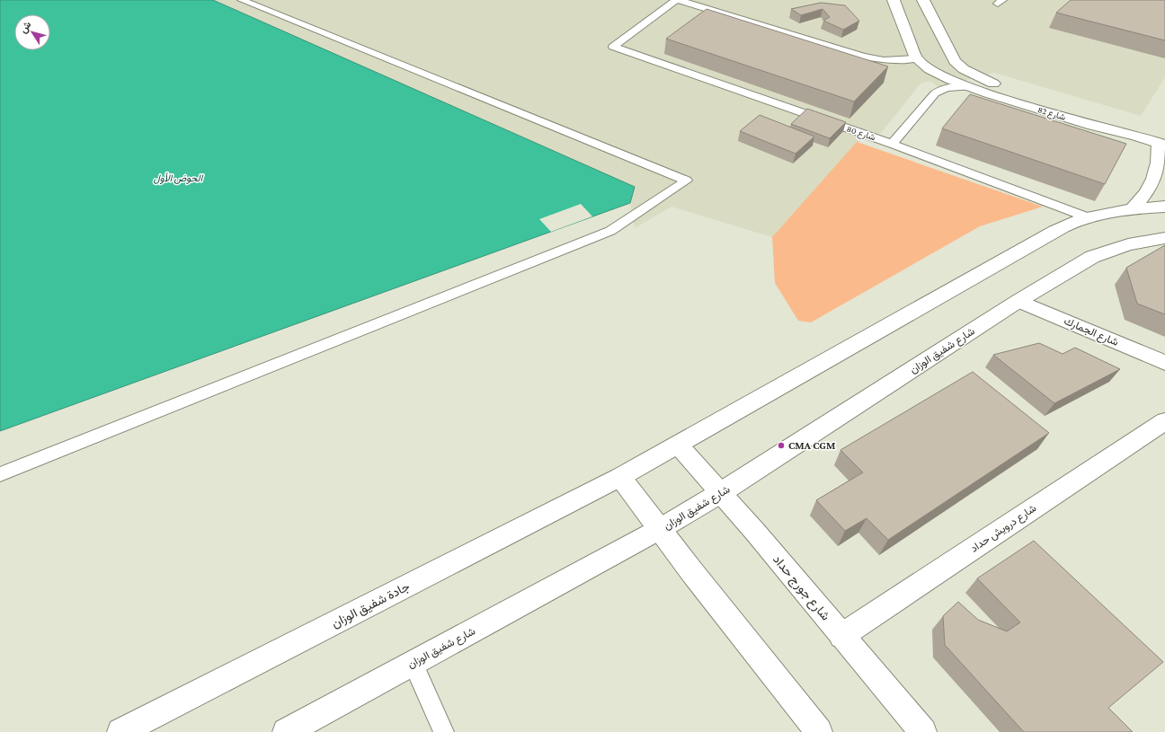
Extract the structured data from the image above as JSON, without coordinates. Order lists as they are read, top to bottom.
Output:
{
  "streets": {
    "main road": [
      "شارع 82",
      "شارع الجمارك",
      "شارع شفيق الوزان",
      "شارع درويش حداد",
      "شارع جورج حداد",
      "جادة شفيق الوزان"
    ],
    "lane": ["شارع 80"]
  },
  "crossings": [
    ["شارع الجمارك", "شارع شفيق الوزان"],
    ["شارع شفيق الوزان", "شارع جورج حداد"],
    ["شارع درويش حداد", "شارع جورج حداد"]
  ],
  "water": ["الحوض الأول"],
  "places": ["CMA CGM"],
  "north": "top left"
}
